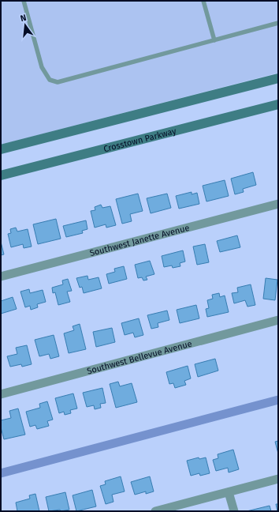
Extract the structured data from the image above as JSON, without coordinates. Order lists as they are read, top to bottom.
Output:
{
  "streets": {
    "main road": ["Crosstown Parkway"],
    "street": ["Southwest Janette Avenue", "Southwest Bellevue Avenue"]
  },
  "north": "top"
}
